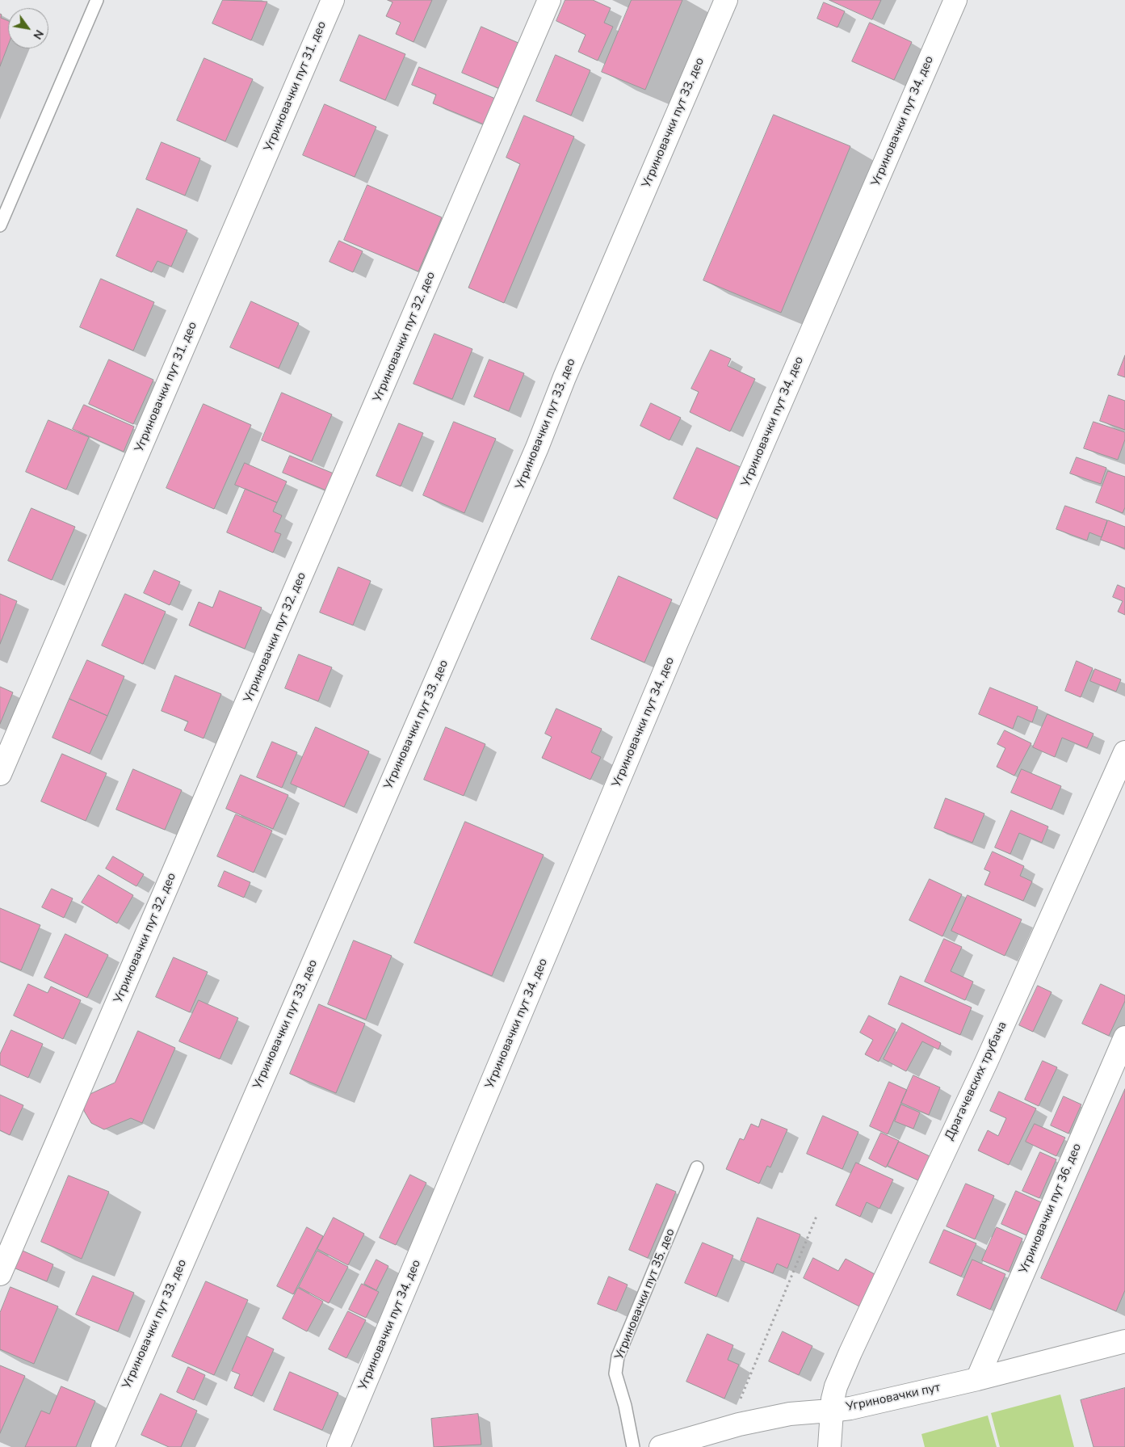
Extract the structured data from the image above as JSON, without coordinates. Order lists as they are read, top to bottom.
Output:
{
  "streets": {
    "street": [
      "Угриновачки пут 31. део",
      "Угриновачки пут 34. део",
      "Угриновачки пут 33. део",
      "Угриновачки пут 32. део",
      "Драгачевских трубача",
      "Угриновачки пут 36. део",
      "Угриновачки пут"
    ],
    "lane": ["Угриновачки пут 35. део"]
  },
  "crossings": [
    ["Драгачевских трубача", "Угриновачки пут"],
    ["Угриновачки пут 36. део", "Угриновачки пут"]
  ],
  "north": "bottom right"
}
